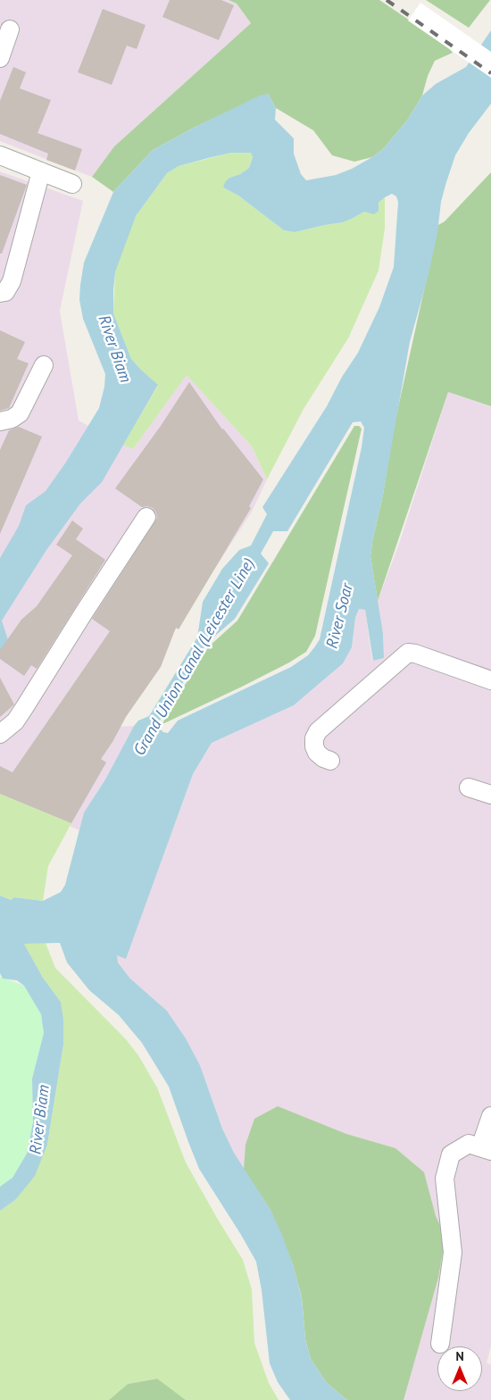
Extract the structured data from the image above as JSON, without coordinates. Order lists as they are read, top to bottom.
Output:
{
  "water": ["River Biam", "River Soar", "Grand Union Canal (Leicester Line)"],
  "north": "top"
}
